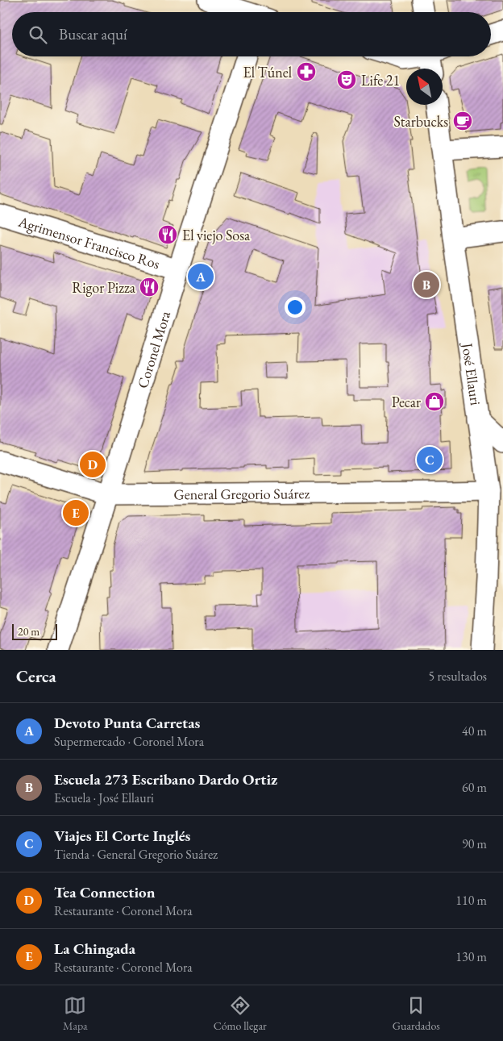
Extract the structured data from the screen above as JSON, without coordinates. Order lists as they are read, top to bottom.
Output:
{
  "streets": {
    "street": [
      "Agrimensor Francisco Ros",
      "Coronel Mora",
      "José Ellauri",
      "General Gregorio Suárez"
    ]
  },
  "crossings": [
    ["Agrimensor Francisco Ros", "Coronel Mora"],
    ["Coronel Mora", "General Gregorio Suárez"],
    ["José Ellauri", "General Gregorio Suárez"]
  ],
  "places": {
    "pharmacy": ["El Túnel"],
    "theatre": ["Life 21"],
    "cafe": ["Starbucks"],
    "restaurant": ["El viejo Sosa", "Rigor Pizza"],
    "shop": ["Pecar"]
  },
  "scale_bar": "20 m",
  "north": "top left",
  "page": {
    "search": "Buscar aquí",
    "pins": [
      "A",
      "B",
      "C",
      "D",
      "E"
    ],
    "scale": "20 m",
    "heading": ["Cerca", "5 resultados"],
    "list": [
      {
        "mark": "A",
        "name": "Devoto Punta Carretas",
        "note": "Supermercado · Coronel Mora",
        "value": "40 m"
      },
      {
        "mark": "B",
        "name": "Escuela 273 Escribano Dardo Ortiz",
        "note": "Escuela · José Ellauri",
        "value": "60 m"
      },
      {
        "mark": "C",
        "name": "Viajes El Corte Inglés",
        "note": "Tienda · General Gregorio Suárez",
        "value": "90 m"
      },
      {
        "mark": "D",
        "name": "Tea Connection",
        "note": "Restaurante · Coronel Mora",
        "value": "110 m"
      },
      {
        "mark": "E",
        "name": "La Chingada",
        "note": "Restaurante · Coronel Mora",
        "value": "130 m"
      }
    ],
    "nav": ["Mapa", "Cómo llegar", "Guardados"]
  }
}
